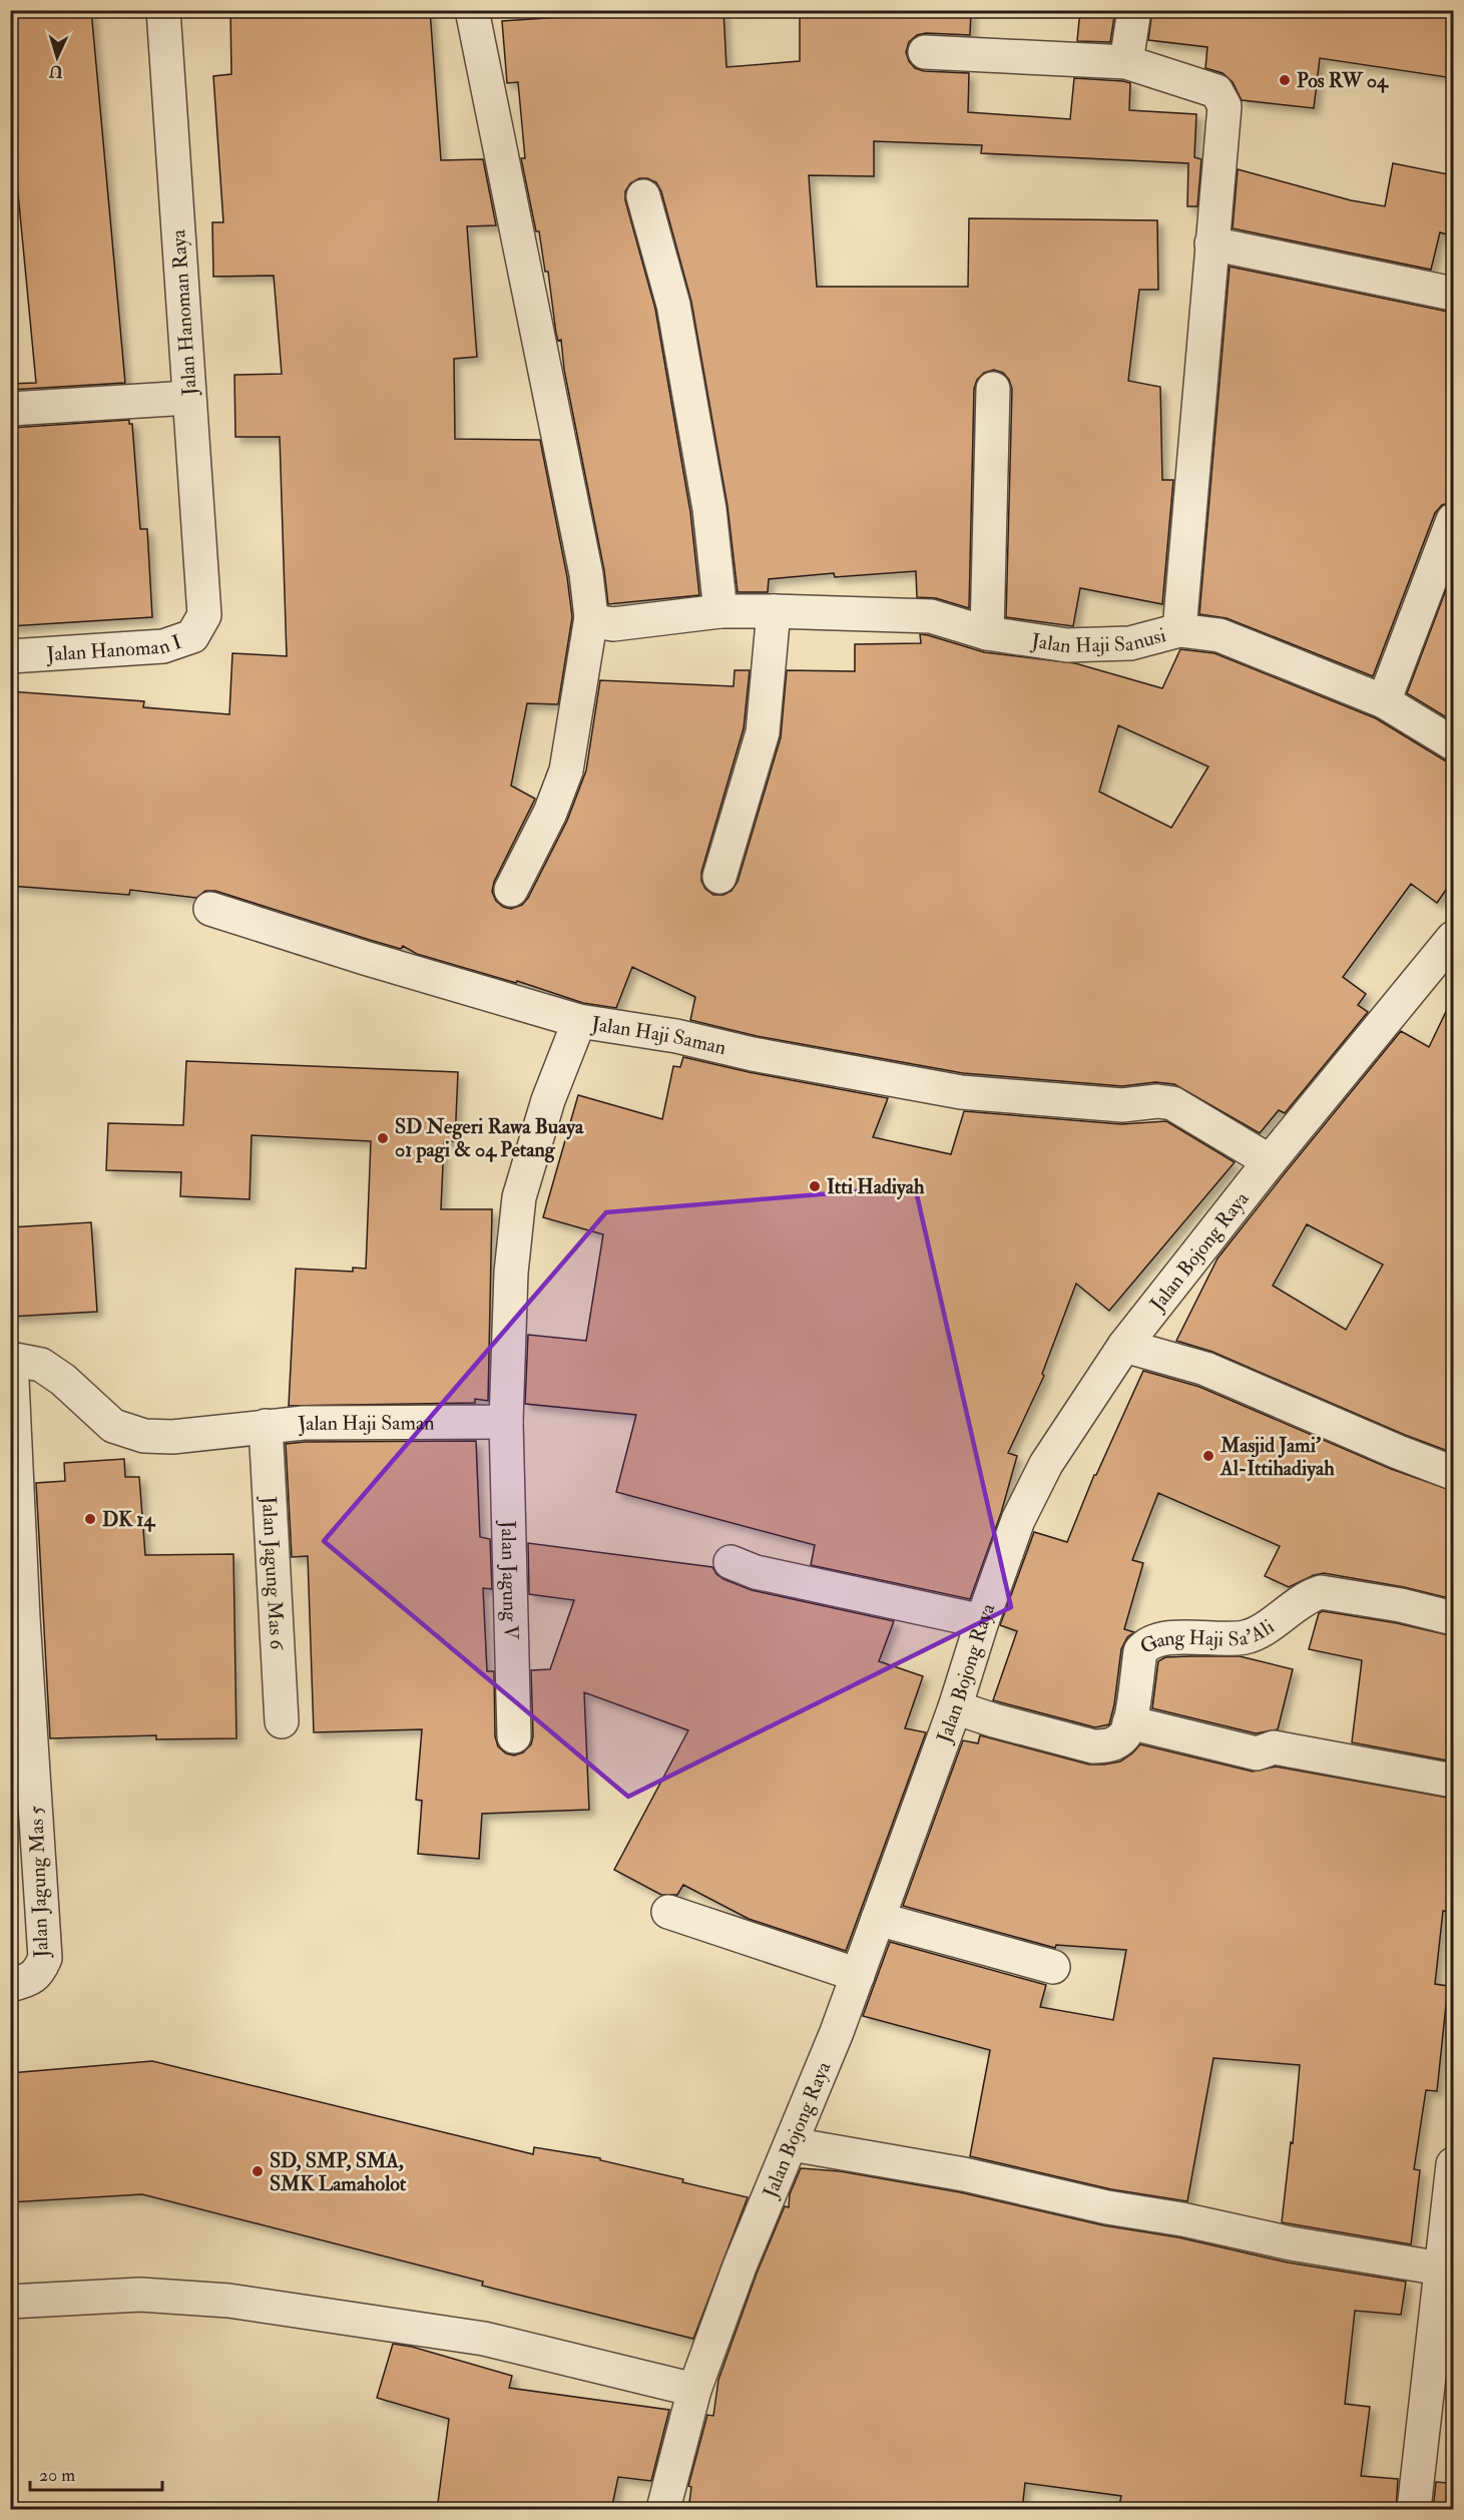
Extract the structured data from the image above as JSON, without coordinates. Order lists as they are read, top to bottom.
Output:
{
  "streets": {
    "street": [
      "Jalan Hanoman Raya",
      "Jalan Haji Sanusi",
      "Jalan Hanoman I",
      "Jalan Haji Saman",
      "Jalan Bojong Raya",
      "Jalan Jagung Mas 6",
      "Jalan Jagung V",
      "Gang Haji Sa'Ali",
      "Jalan Jagung Mas 5"
    ]
  },
  "crossings": [
    ["Jalan Hanoman Raya", "Jalan Hanoman I"],
    ["Jalan Haji Saman", "Jalan Bojong Raya"],
    ["Jalan Haji Saman", "Jalan Jagung Mas 6"],
    ["Jalan Haji Saman", "Jalan Jagung V"],
    ["Jalan Haji Saman", "Jalan Jagung Mas 5"]
  ],
  "places": [
    "Pos RW 04",
    "SD Negeri Rawa Buaya 01 pagi & 04 Petang",
    "Itti Hadiyah",
    "Masjid Jami' Al-Ittihadiyah",
    "DK 14",
    "SD, SMP, SMA, SMK Lamaholot"
  ],
  "scale_bar": "20 m",
  "north": "bottom"
}
